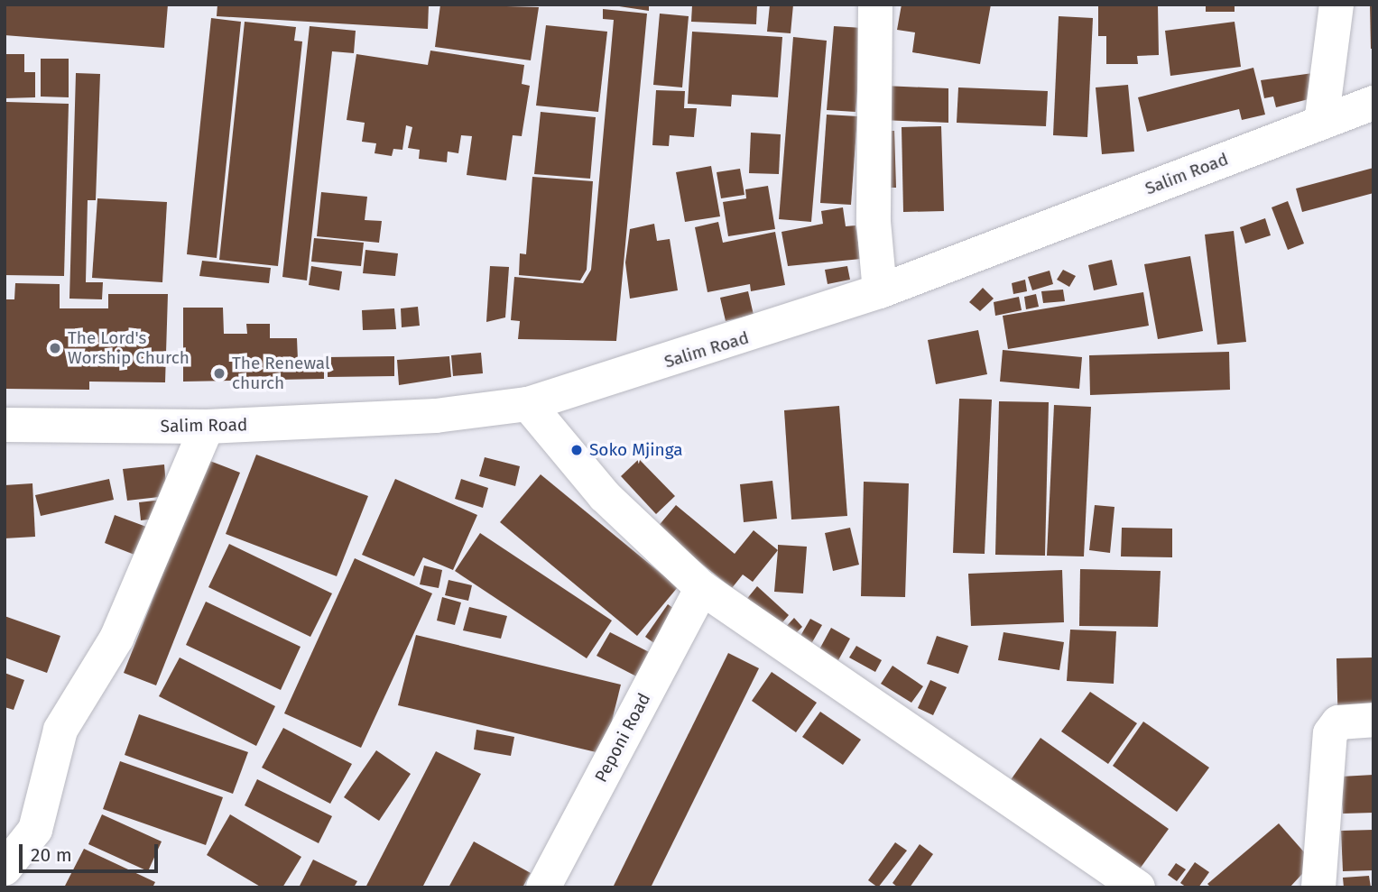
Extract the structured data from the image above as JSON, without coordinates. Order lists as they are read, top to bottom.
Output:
{
  "streets": {
    "street": ["Salim Road", "Peponi Road"]
  },
  "places": ["The Lord's Worship Church", "The Renewal church", "Soko Mjinga"],
  "scale_bar": "20 m"
}
